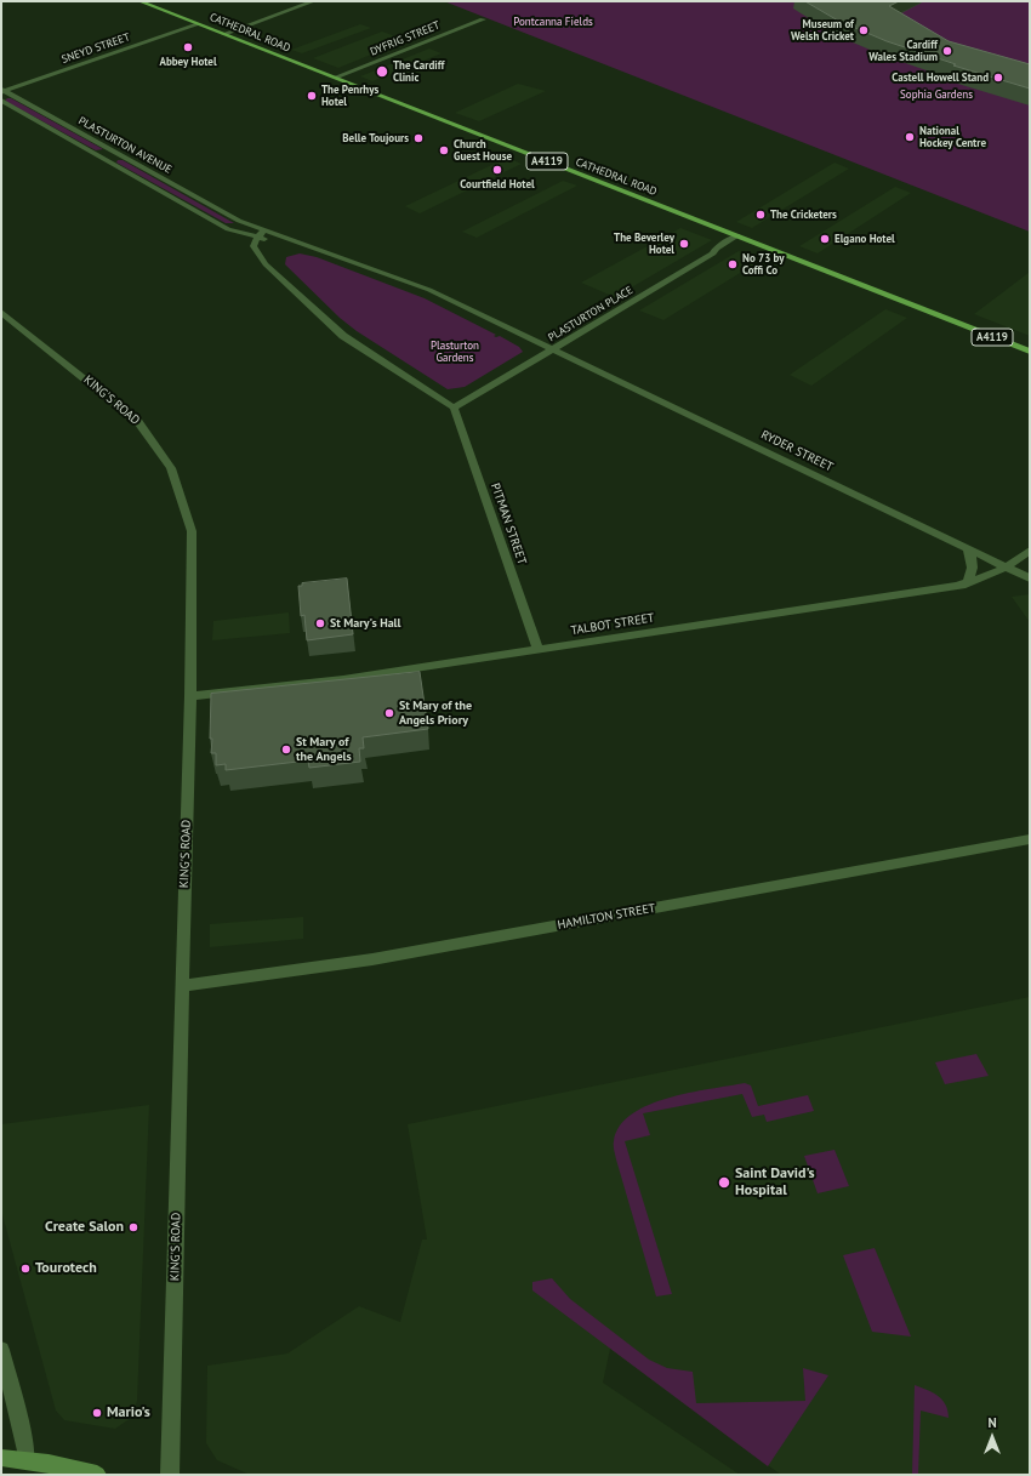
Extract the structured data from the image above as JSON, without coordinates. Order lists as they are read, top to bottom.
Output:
{
  "streets": {
    "main road": ["CATHEDRAL ROAD", "A4119"],
    "street": [
      "DYFRIG STREET",
      "SNEYD STREET",
      "PLASTURTON AVENUE",
      "PLASTURTON PLACE",
      "KING'S ROAD",
      "RYDER STREET",
      "PITMAN STREET",
      "TALBOT STREET",
      "HAMILTON STREET"
    ]
  },
  "crossings": [
    ["CATHEDRAL ROAD", "DYFRIG STREET"],
    ["CATHEDRAL ROAD", "SNEYD STREET"],
    ["CATHEDRAL ROAD", "PLASTURTON PLACE"],
    ["SNEYD STREET", "PLASTURTON AVENUE"],
    ["PLASTURTON PLACE", "RYDER STREET"],
    ["PLASTURTON PLACE", "PITMAN STREET"],
    ["KING'S ROAD", "TALBOT STREET"],
    ["KING'S ROAD", "HAMILTON STREET"],
    ["RYDER STREET", "TALBOT STREET"],
    ["PITMAN STREET", "TALBOT STREET"]
  ],
  "parks": ["Pontcanna Fields", "Sophia Gardens", "Plasturton Gardens"],
  "places": [
    "Museum of Welsh Cricket",
    "Abbey Hotel",
    "Cardiff Wales Stadium",
    "The Cardiff Clinic",
    "Castell Howell Stand",
    "The Penrhys Hotel",
    "National Hockey Centre",
    "Belle Toujours",
    "Church Guest House",
    "Courtfield Hotel",
    "The Cricketers",
    "Elgano Hotel",
    "The Beverley Hotel",
    "No 73 by Coffi Co",
    "St Mary's Hall",
    "St Mary of the Angels Priory",
    "St Mary of the Angels",
    "Saint David's Hospital",
    "Create Salon",
    "Tourotech",
    "Mario's"
  ],
  "north": "top"
}
